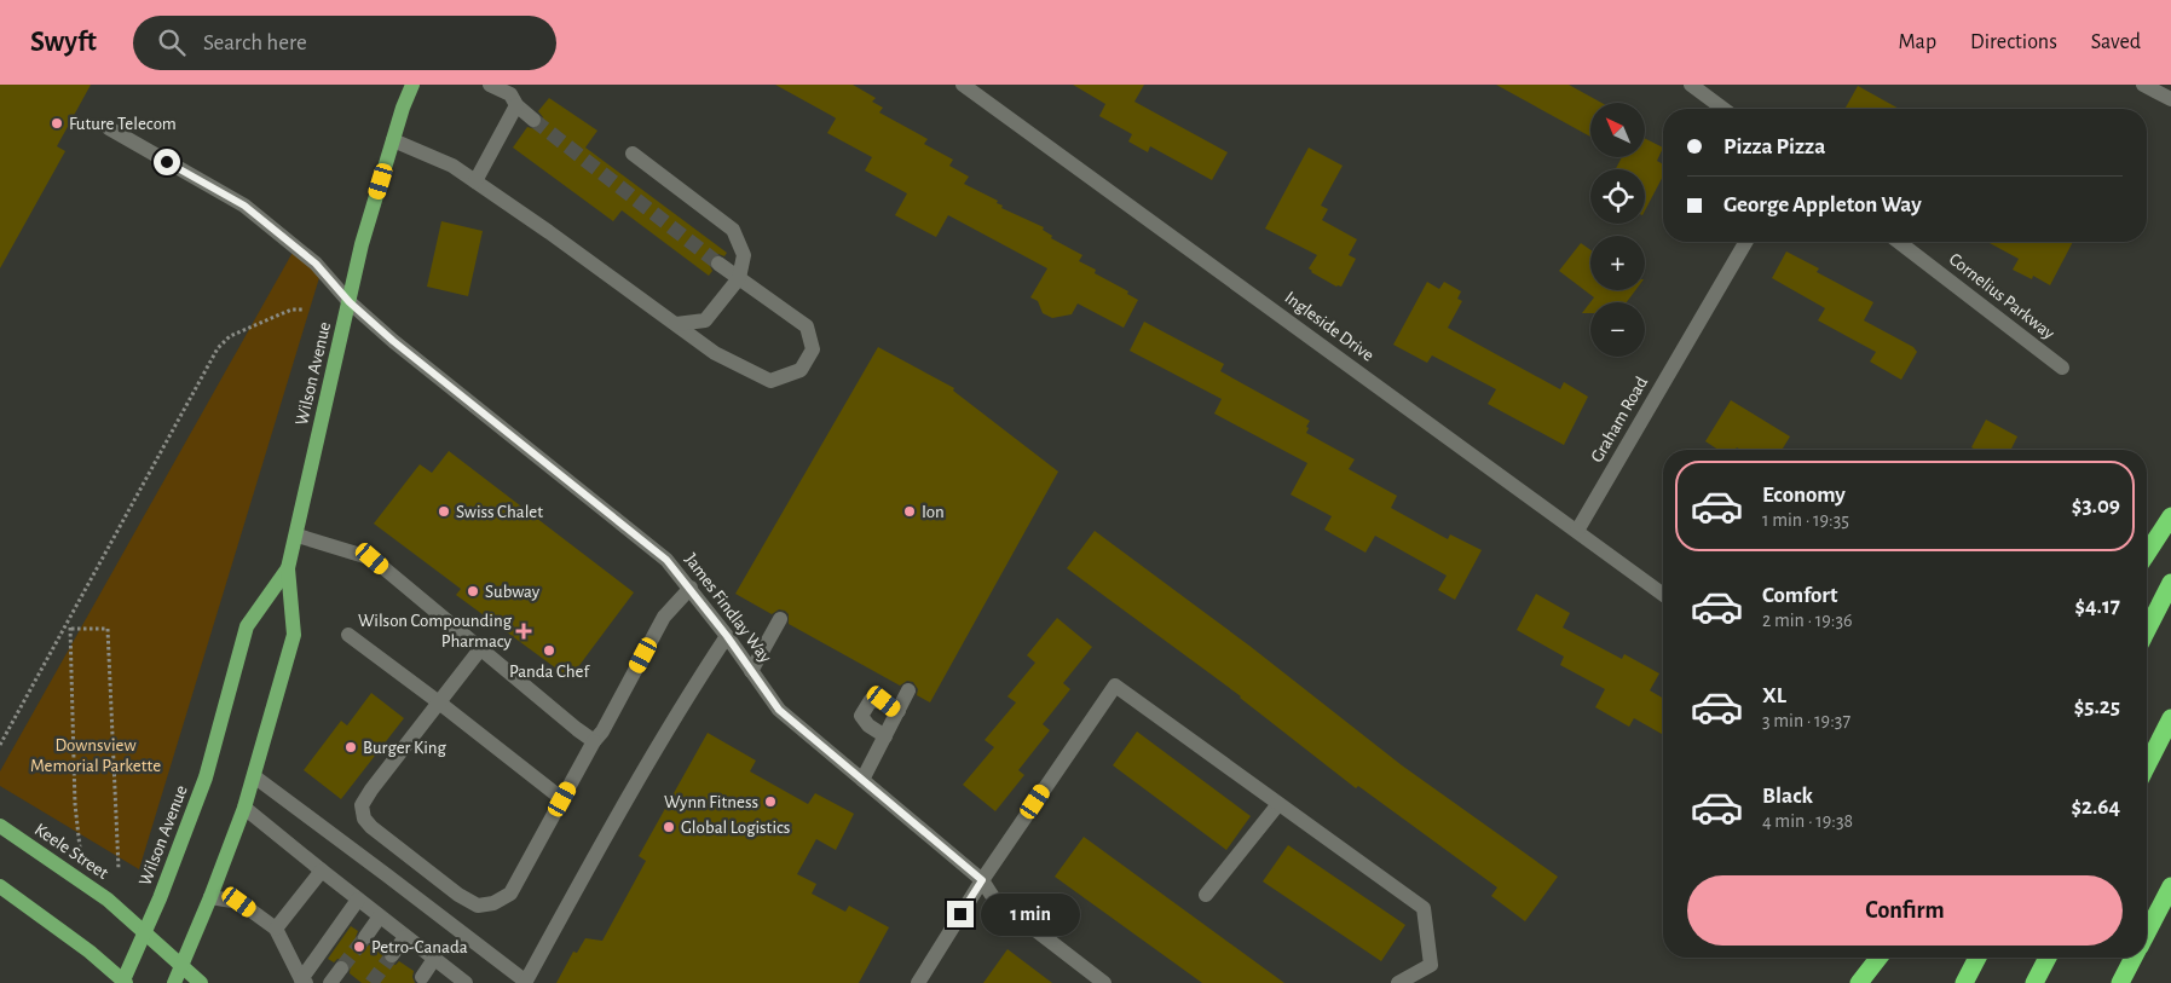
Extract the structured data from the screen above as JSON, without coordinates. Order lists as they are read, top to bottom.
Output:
{
  "streets": {
    "main road": ["Wilson Avenue", "Keele Street"],
    "street": [
      "Cornelius Parkway",
      "Ingleside Drive",
      "Graham Road",
      "James Findlay Way"
    ]
  },
  "crossings": [
    ["Ingleside Drive", "Graham Road"],
    ["Wilson Avenue", "James Findlay Way"],
    ["Wilson Avenue", "Keele Street"]
  ],
  "parks": ["Downsview Memorial Parkette"],
  "places": {
    "other": [
      "Future Telecom",
      "Swiss Chalet",
      "Ion",
      "Subway",
      "Panda Chef",
      "Burger King",
      "Wynn Fitness",
      "Global Logistics",
      "Petro-Canada"
    ],
    "health": ["Wilson Compounding Pharmacy"]
  },
  "north": "top left",
  "page": {
    "header": "Swyft",
    "search": "Search here",
    "nav": ["Map", "Directions", "Saved"],
    "map_buttons": ["+", "−"],
    "banner": ["Pizza Pizza", "George Appleton Way"],
    "list": [
      {
        "name": "Economy",
        "note": "1 min · 19:35",
        "value": "$3.09"
      },
      {
        "name": "Comfort",
        "note": "2 min · 19:36",
        "value": "$4.17"
      },
      {
        "name": "XL",
        "note": "3 min · 19:37",
        "value": "$5.25"
      },
      {
        "name": "Black",
        "note": "4 min · 19:38",
        "value": "$2.64"
      }
    ],
    "buttons": "Confirm",
    "bubble": "1 min"
  }
}
